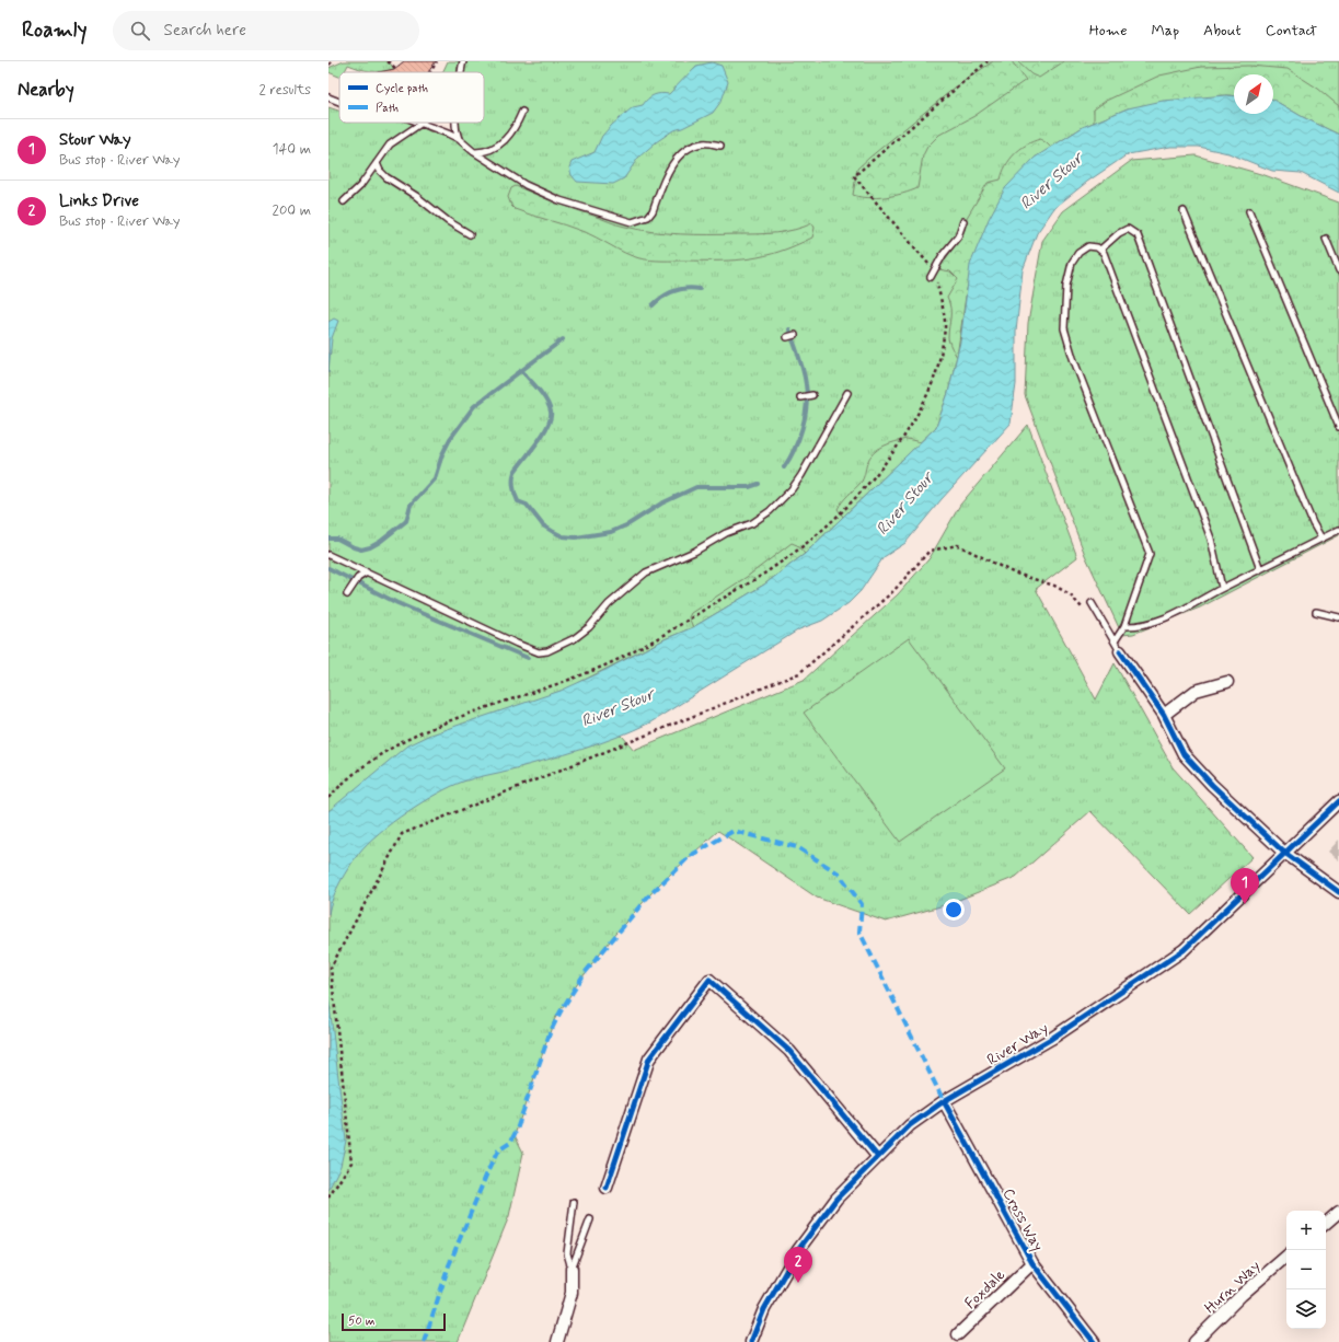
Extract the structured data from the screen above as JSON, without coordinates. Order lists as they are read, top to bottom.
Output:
{
  "streets": {
    "street": [
      "River Way",
      "Cross Way",
      "Hurn Way",
      "Foxdale"
    ]
  },
  "crossings": [
    ["River Way", "Cross Way"],
    ["Cross Way", "Foxdale"]
  ],
  "water": ["River Stour"],
  "legend": ["Cycle path", "Path"],
  "scale_bar": "50 m",
  "north": "top right",
  "page": {
    "header": "Roamly",
    "search": "Search here",
    "nav": [
      "Home",
      "Map",
      "About",
      "Contact"
    ],
    "heading": ["Nearby", "2 results"],
    "list": [
      {
        "mark": "1",
        "name": "Stour Way",
        "note": "Bus stop · River Way",
        "value": "140 m"
      },
      {
        "mark": "2",
        "name": "Links Drive",
        "note": "Bus stop · River Way",
        "value": "200 m"
      }
    ],
    "pins": ["1", "2"],
    "map_buttons": ["+", "−"],
    "scale": "50 m"
  }
}
